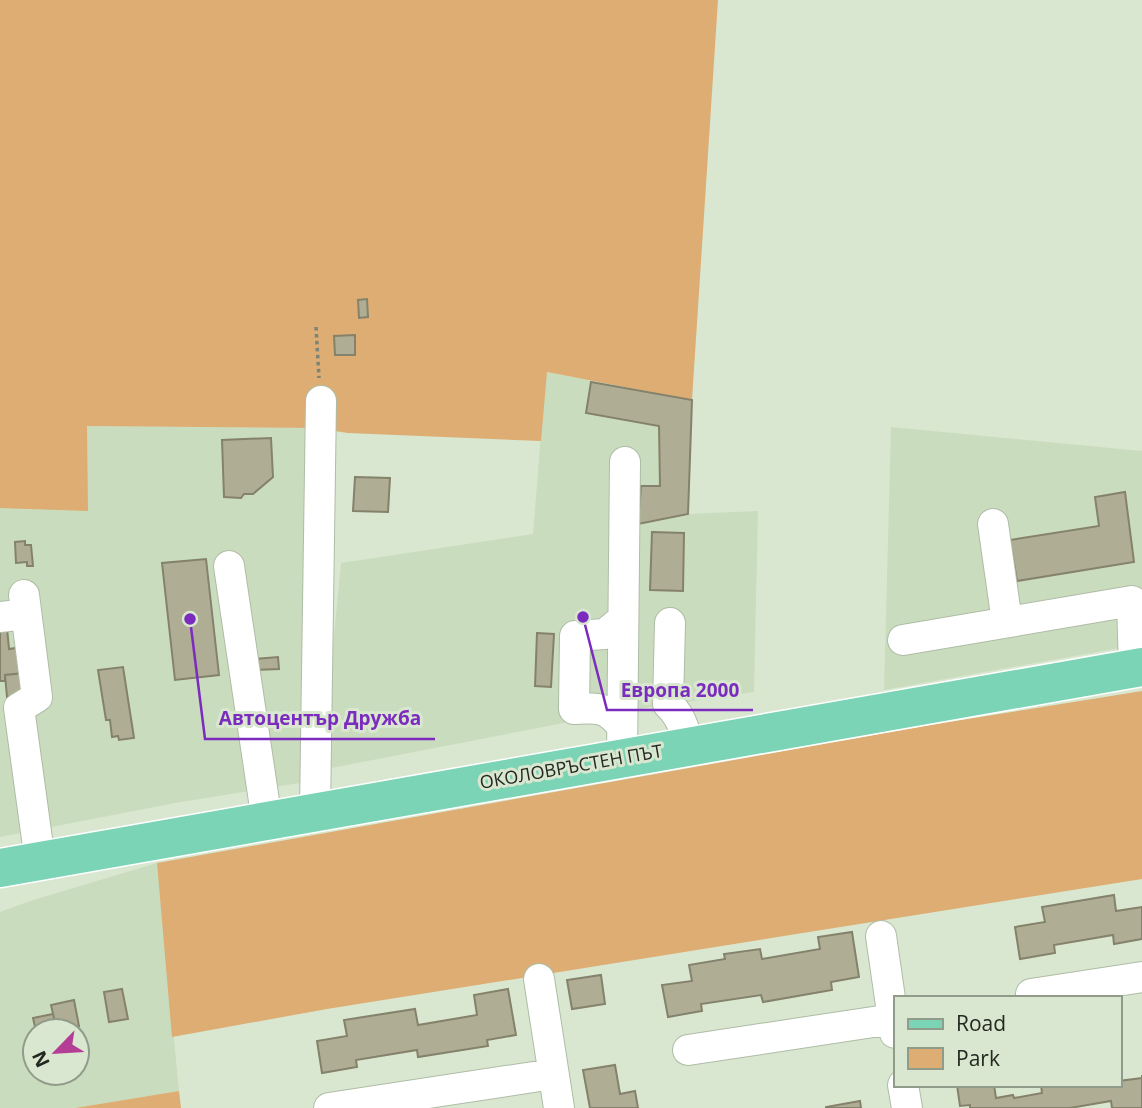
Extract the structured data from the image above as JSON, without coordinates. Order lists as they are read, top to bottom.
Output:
{
  "streets": {
    "main road": ["ОКОЛОВРЪСТЕН ПЪТ"]
  },
  "places": ["Европа 2000", "Автоцентър Дружба"],
  "legend": ["Road", "Park"],
  "north": "bottom left"
}
